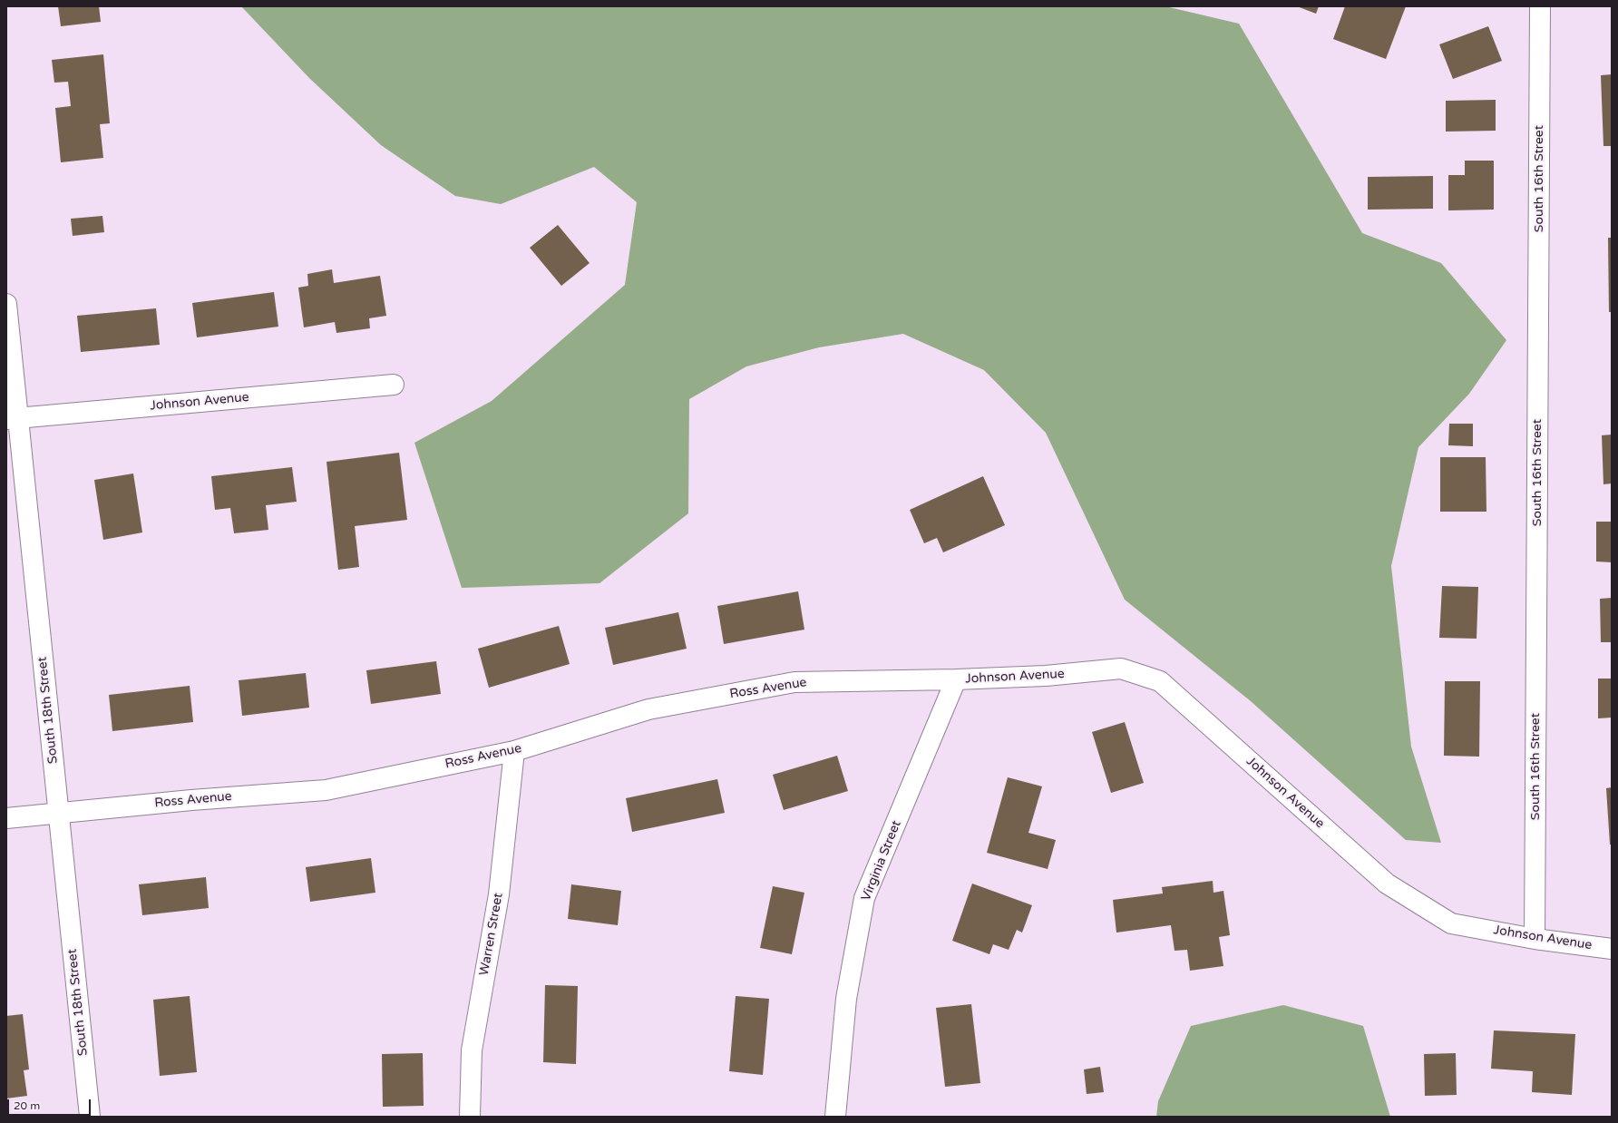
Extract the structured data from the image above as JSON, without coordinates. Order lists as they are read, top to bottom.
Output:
{
  "streets": {
    "street": [
      "South 16th Street",
      "Johnson Avenue",
      "Ross Avenue",
      "South 18th Street",
      "Virginia Street",
      "Warren Street"
    ]
  },
  "crossings": [
    ["South 16th Street", "Johnson Avenue"],
    ["Johnson Avenue", "Ross Avenue"],
    ["Johnson Avenue", "South 18th Street"],
    ["Johnson Avenue", "Virginia Street"],
    ["Ross Avenue", "South 18th Street"],
    ["Ross Avenue", "Virginia Street"],
    ["Ross Avenue", "Warren Street"]
  ],
  "scale_bar": "20 m"
}
